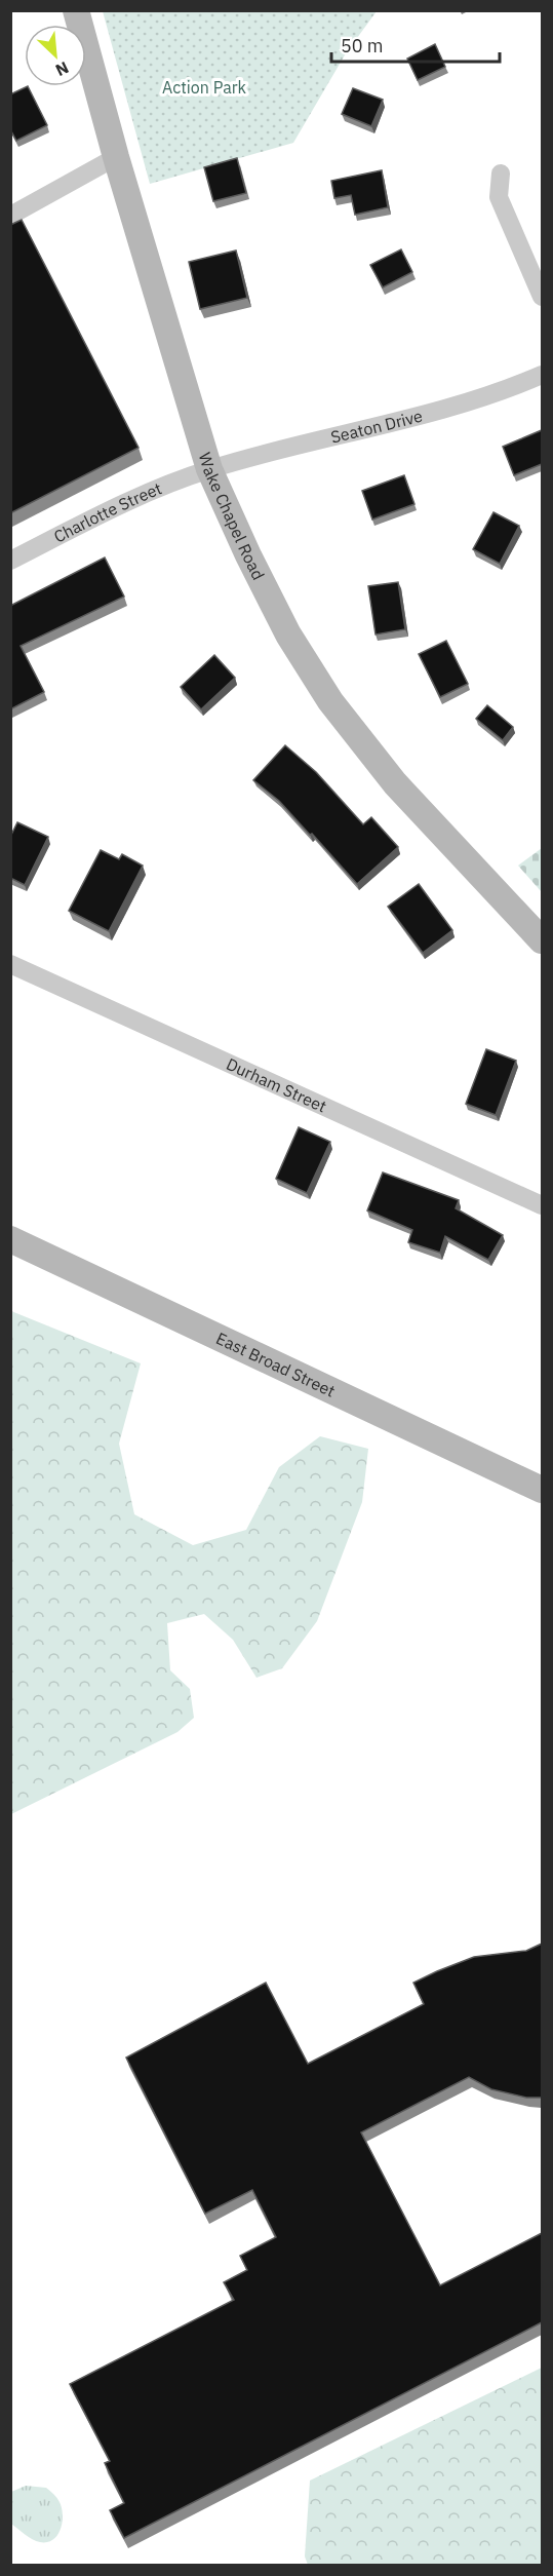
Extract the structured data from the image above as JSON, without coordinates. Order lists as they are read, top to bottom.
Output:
{
  "streets": {
    "main road": ["Wake Chapel Road", "East Broad Street"],
    "street": ["Seaton Drive", "Charlotte Street", "Durham Street"]
  },
  "crossings": [
    ["Seaton Drive", "Charlotte Street"],
    ["Seaton Drive", "Wake Chapel Road"],
    ["Charlotte Street", "Wake Chapel Road"]
  ],
  "parks": ["Action Park"],
  "scale_bar": "50 m",
  "north": "bottom right"
}
